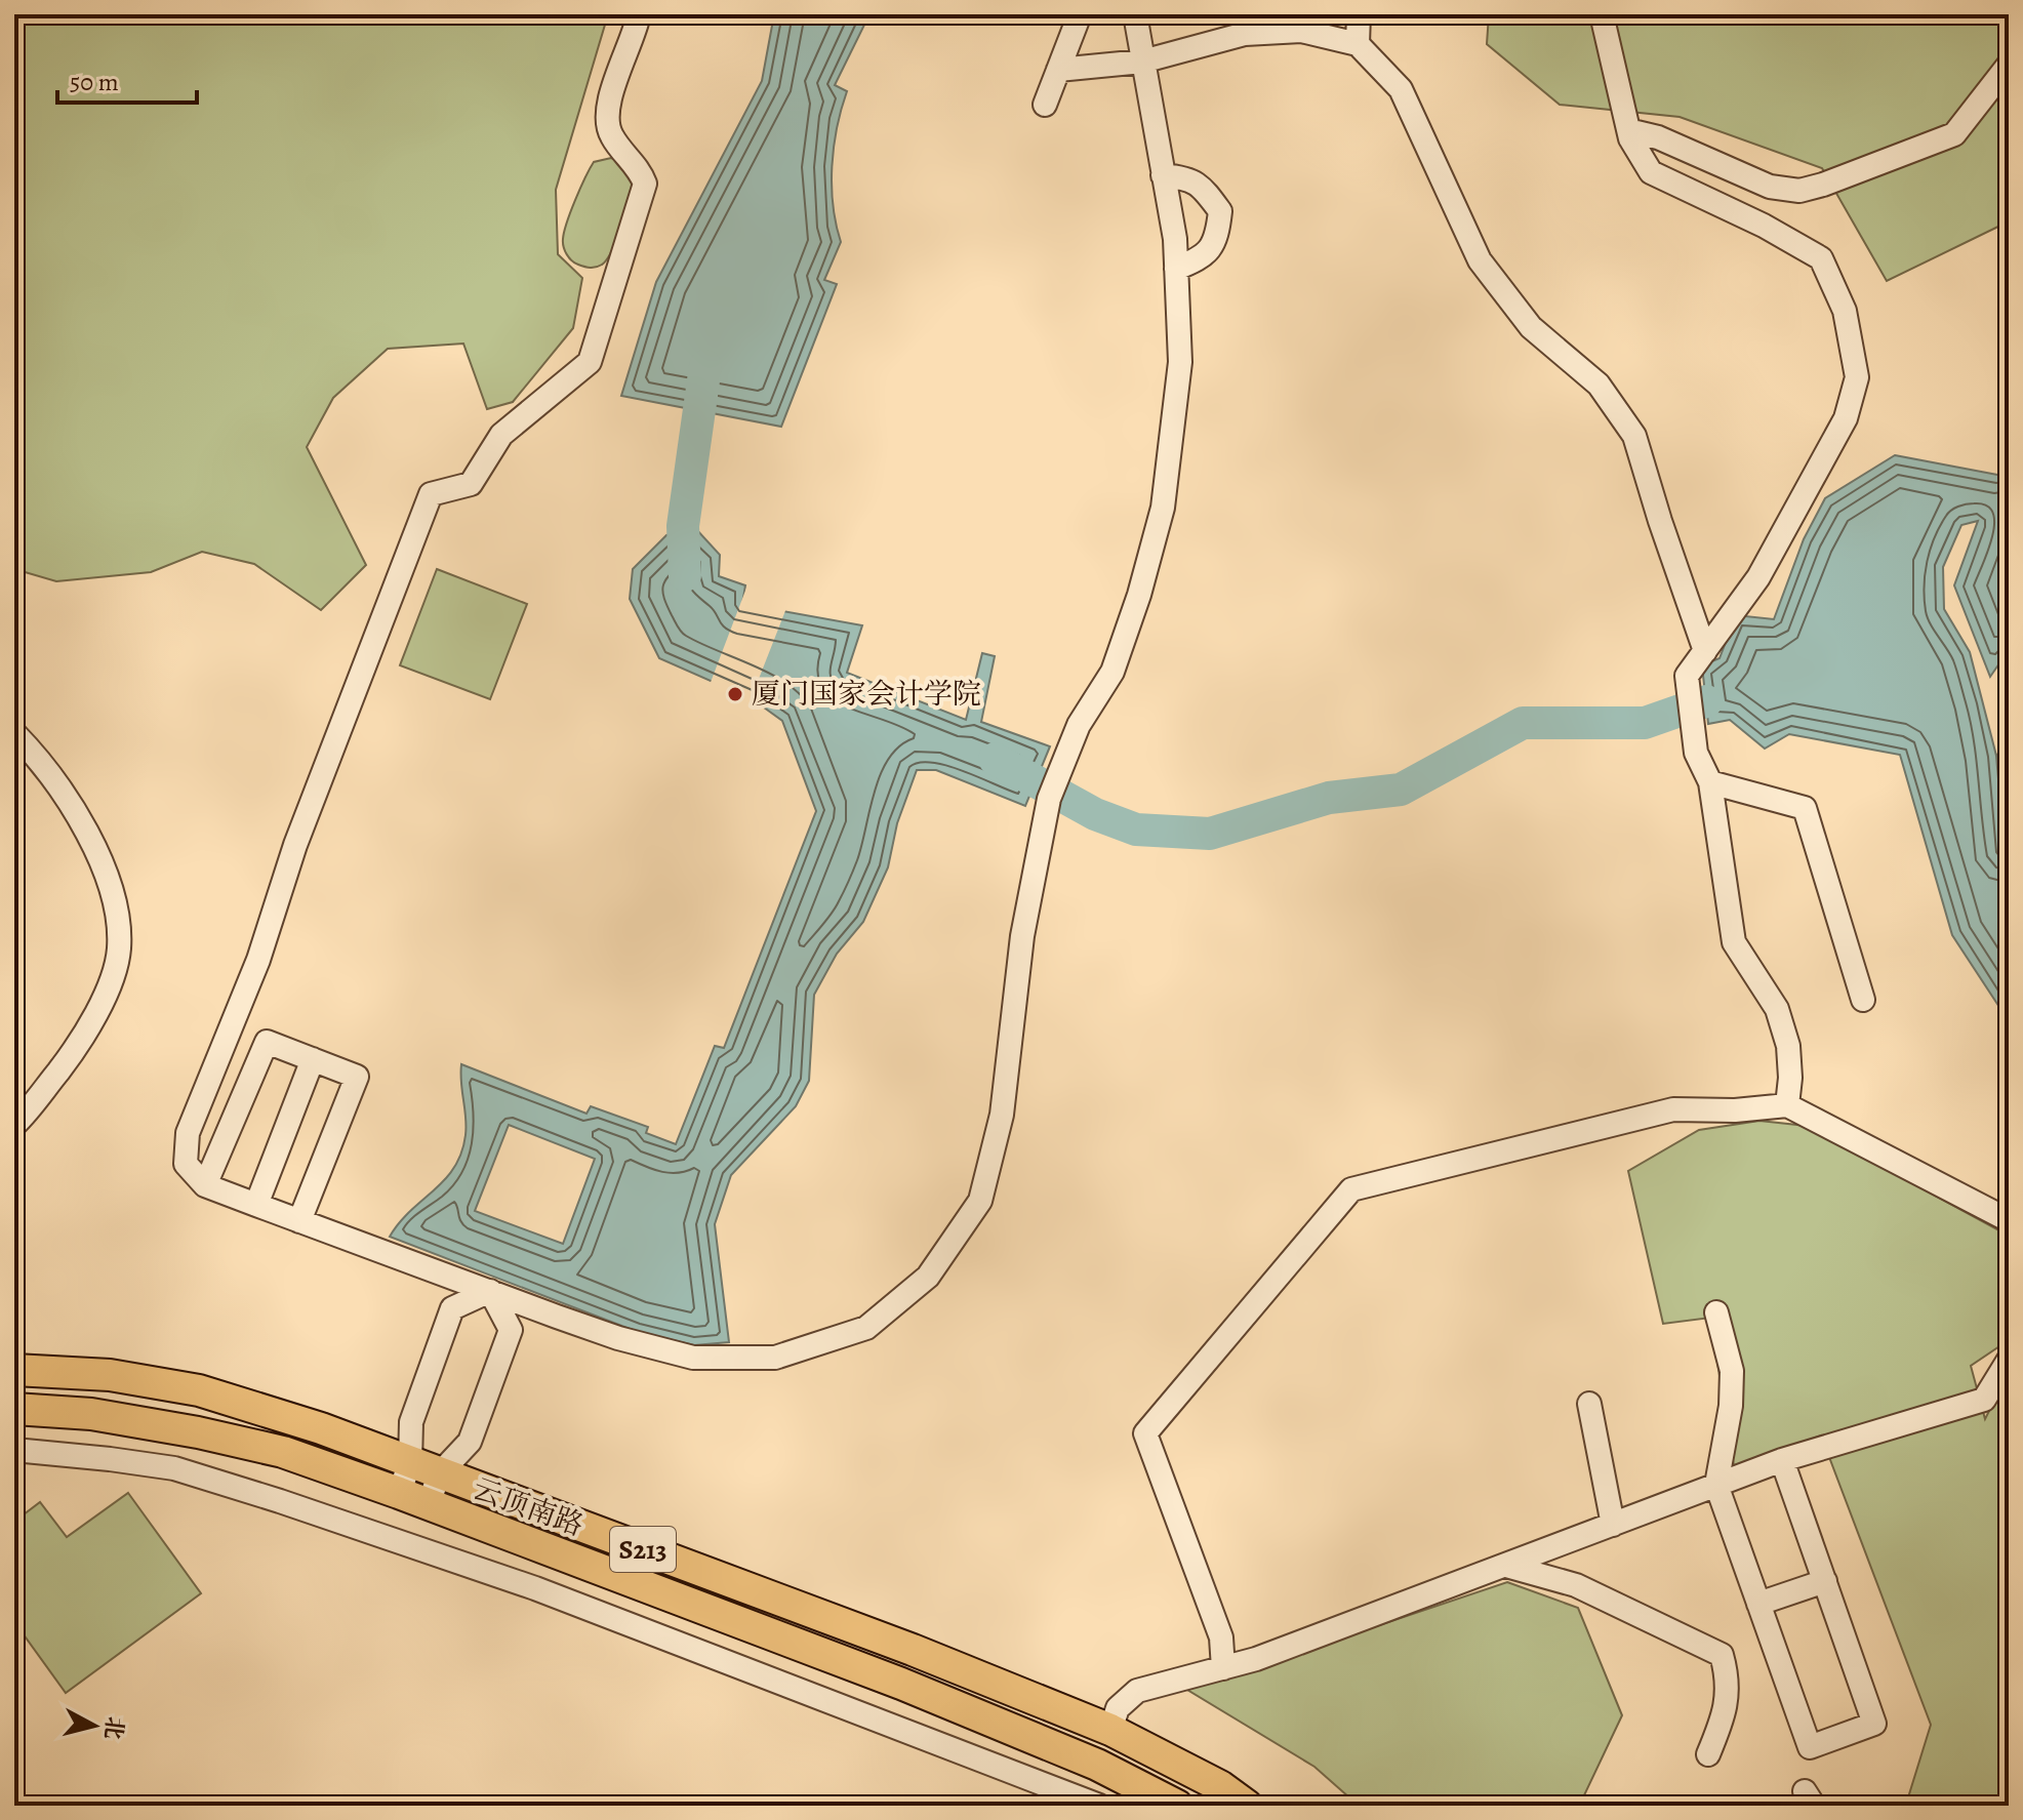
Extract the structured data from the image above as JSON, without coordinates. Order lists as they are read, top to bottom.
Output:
{
  "streets": {
    "main road": ["云顶南路", "S213"]
  },
  "places": ["厦门国家会计学院"],
  "scale_bar": "50 m",
  "north": "right"
}
